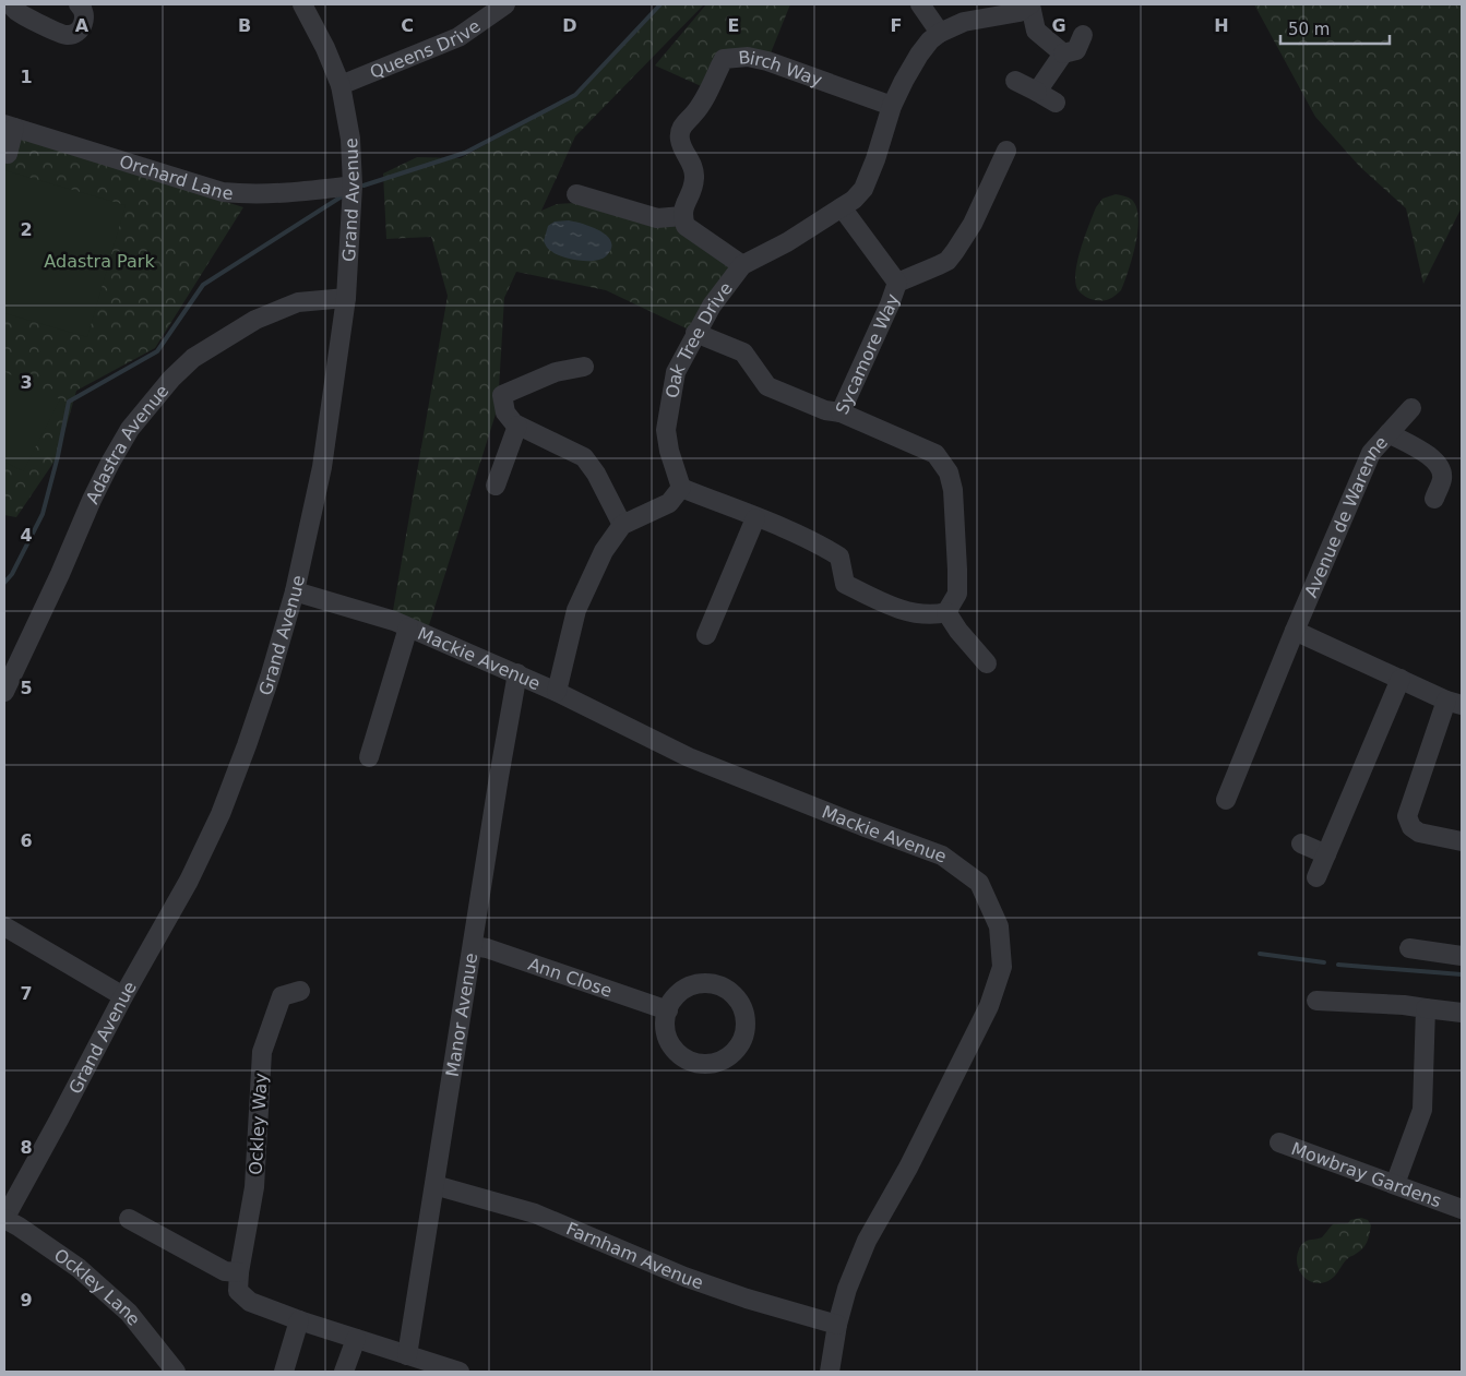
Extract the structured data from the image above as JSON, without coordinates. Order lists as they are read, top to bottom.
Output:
{
  "streets": {
    "street": [
      "Queens Drive",
      "Birch Way",
      "Orchard Lane",
      "Grand Avenue",
      "Oak Tree Drive",
      "Sycamore Way",
      "Adastra Avenue",
      "Avenue de Warenne",
      "Mackie Avenue",
      "Ann Close",
      "Manor Avenue",
      "Ockley Way",
      "Mowbray Gardens",
      "Farnham Avenue",
      "Ockley Lane"
    ]
  },
  "crossings": [
    ["Queens Drive", "Grand Avenue"],
    ["Birch Way", "Oak Tree Drive"],
    ["Orchard Lane", "Grand Avenue"],
    ["Grand Avenue", "Adastra Avenue"],
    ["Grand Avenue", "Mackie Avenue"],
    ["Grand Avenue", "Ockley Lane"],
    ["Oak Tree Drive", "Sycamore Way"],
    ["Mackie Avenue", "Manor Avenue"],
    ["Mackie Avenue", "Farnham Avenue"],
    ["Ann Close", "Manor Avenue"],
    ["Manor Avenue", "Ockley Way"],
    ["Manor Avenue", "Farnham Avenue"]
  ],
  "parks": ["Adastra Park"],
  "scale_bar": "50 m",
  "grid": {
    "columns": [
      "A",
      "B",
      "C",
      "D",
      "E",
      "F",
      "G",
      "H"
    ],
    "rows": [
      "1",
      "2",
      "3",
      "4",
      "5",
      "6",
      "7",
      "8",
      "9"
    ]
  }
}
